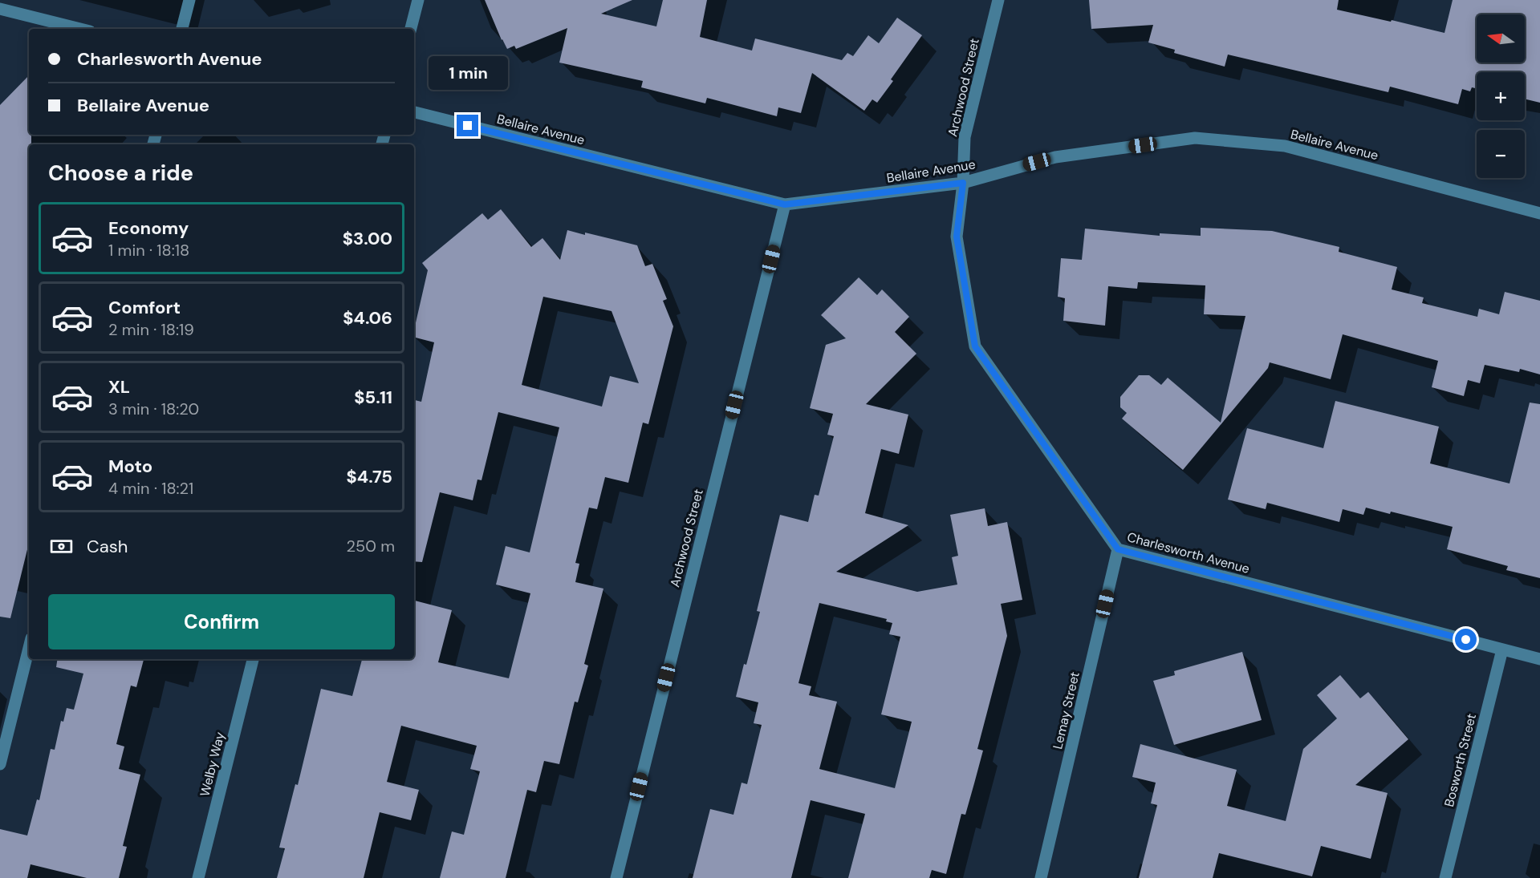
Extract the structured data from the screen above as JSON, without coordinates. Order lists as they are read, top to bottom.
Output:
{
  "streets": {
    "street": [
      "Archwood Street",
      "Bellaire Avenue",
      "Charlesworth Avenue",
      "Lemay Street",
      "Bosworth Street",
      "Welby Way"
    ]
  },
  "crossings": [
    ["Archwood Street", "Bellaire Avenue"],
    ["Archwood Street", "Charlesworth Avenue"],
    ["Bellaire Avenue", "Charlesworth Avenue"],
    ["Charlesworth Avenue", "Lemay Street"],
    ["Charlesworth Avenue", "Bosworth Street"]
  ],
  "north": "left",
  "page": {
    "map_buttons": ["+", "−"],
    "banner": ["Charlesworth Avenue", "Bellaire Avenue"],
    "bubble": "1 min",
    "heading": "Choose a ride",
    "list": [
      {
        "name": "Economy",
        "note": "1 min · 18:18",
        "value": "$3.00"
      },
      {
        "name": "Comfort",
        "note": "2 min · 18:19",
        "value": "$4.06"
      },
      {
        "name": "XL",
        "note": "3 min · 18:20",
        "value": "$5.11"
      },
      {
        "name": "Moto",
        "note": "4 min · 18:21",
        "value": "$4.75"
      }
    ],
    "pay": ["Cash", "250 m"],
    "buttons": "Confirm"
  }
}
